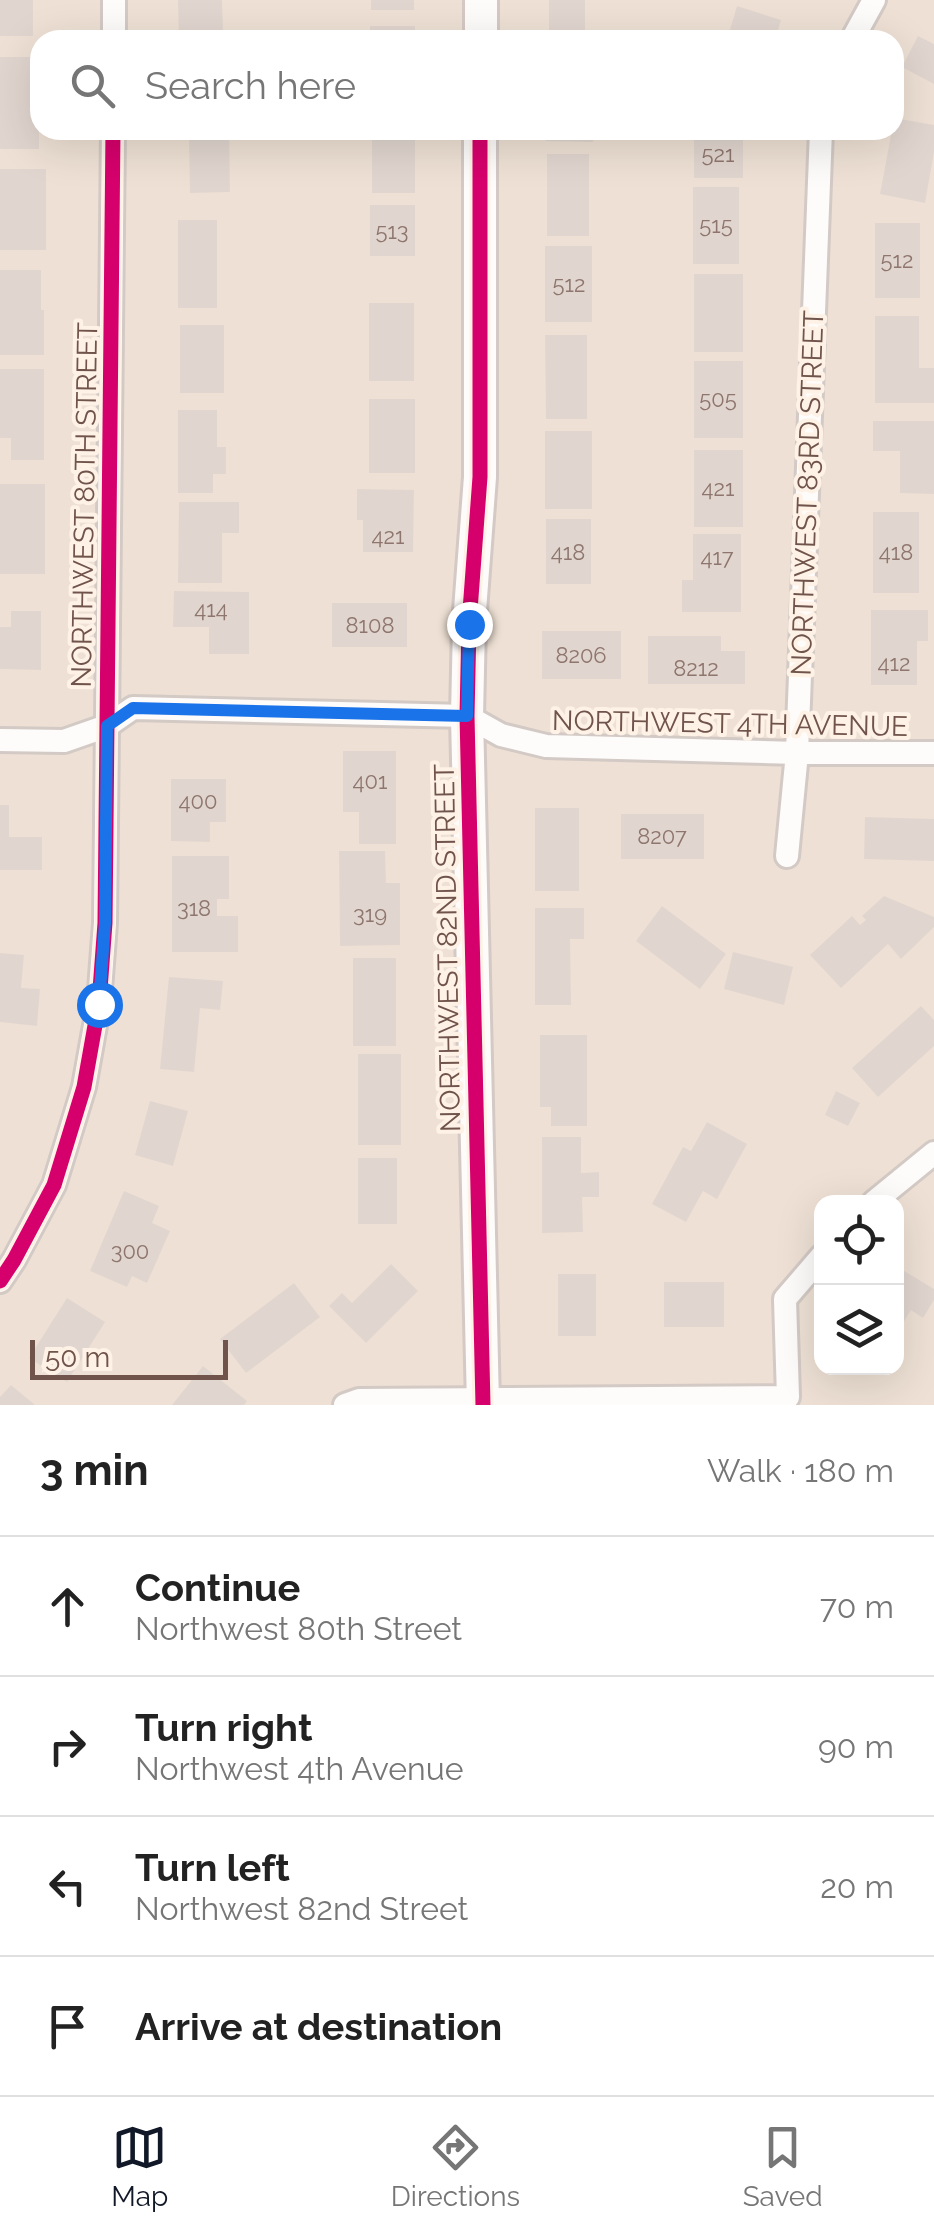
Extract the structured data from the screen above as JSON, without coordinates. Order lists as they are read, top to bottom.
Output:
{
  "streets": {
    "street": [
      "NORTHWEST 83RD STREET",
      "NORTHWEST 80TH STREET",
      "NORTHWEST 4TH AVENUE",
      "NORTHWEST 82ND STREET"
    ]
  },
  "crossings": [
    ["NORTHWEST 83RD STREET", "NORTHWEST 4TH AVENUE"],
    ["NORTHWEST 80TH STREET", "NORTHWEST 4TH AVENUE"],
    ["NORTHWEST 4TH AVENUE", "NORTHWEST 82ND STREET"]
  ],
  "house_numbers": [
    "521",
    "515",
    "513",
    "512",
    "512",
    "505",
    "421",
    "421",
    "418",
    "418",
    "417",
    "414",
    "8108",
    "8206",
    "412",
    "8212",
    "401",
    "400",
    "8207",
    "318",
    "319",
    "300"
  ],
  "scale_bar": "50 m",
  "page": {
    "search": "Search here",
    "scale": "50 m",
    "heading": ["3 min", "Walk · 180 m"],
    "list": [
      ["Continue", "Northwest 80th Street", "70 m"],
      ["Turn right", "Northwest 4th Avenue", "90 m"],
      ["Turn left", "Northwest 82nd Street", "20 m"],
      "Arrive at destination"
    ],
    "nav": ["Map", "Directions", "Saved"]
  }
}
